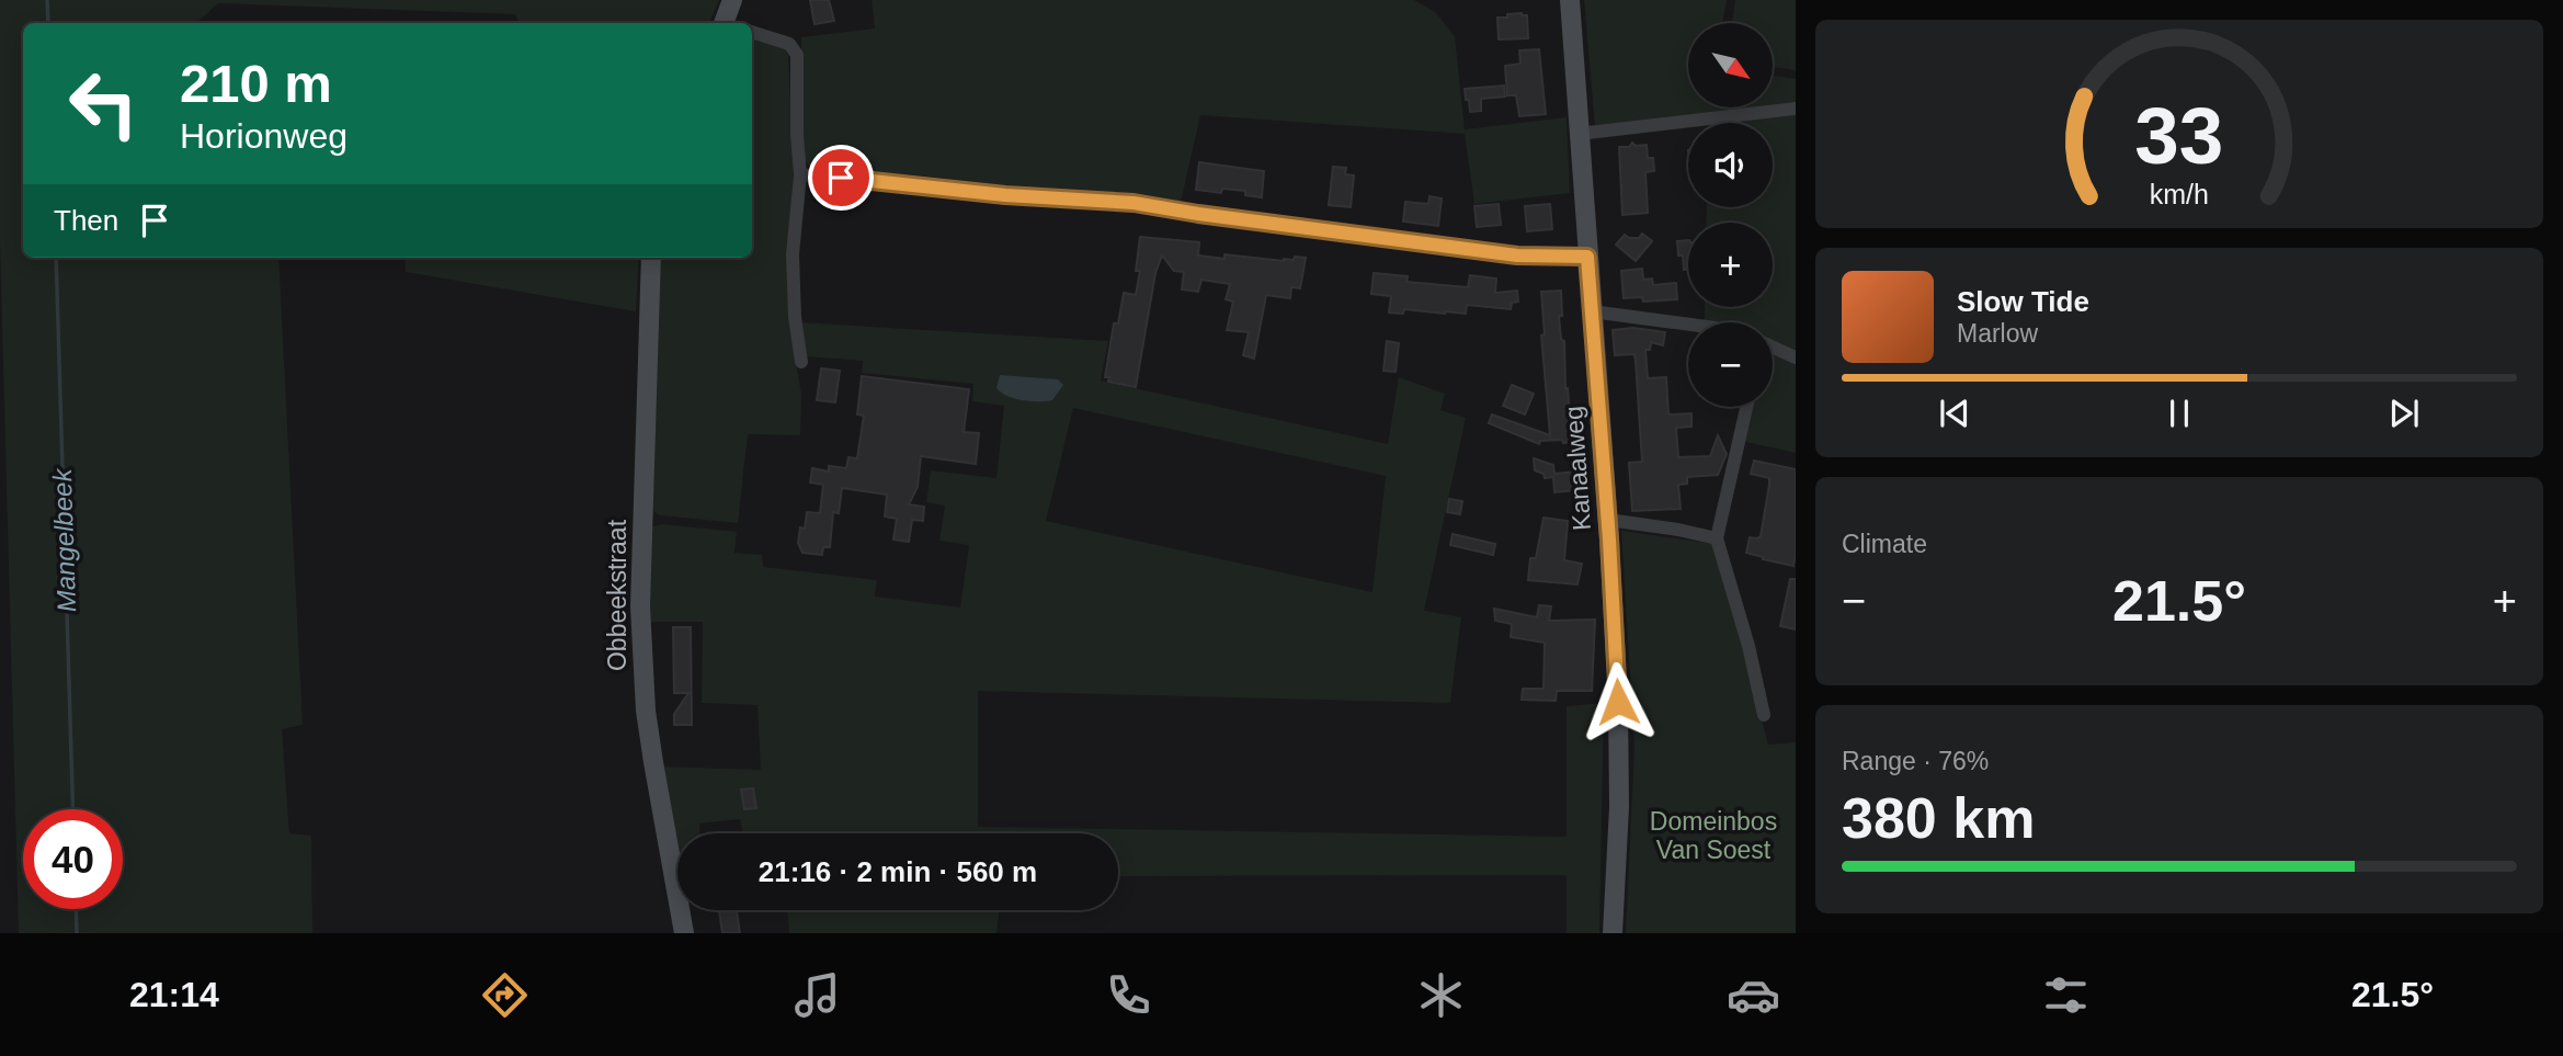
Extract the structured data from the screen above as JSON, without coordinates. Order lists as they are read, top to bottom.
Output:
{
  "streets": {
    "street": ["Kanaalweg", "Obbeekstraat"]
  },
  "water": ["Mangelbeek"],
  "parks": ["Domeinbos Van Soest"],
  "north": "bottom right",
  "page": {
    "map_buttons": ["+", "−"],
    "turn": ["210 m", "Horionweg"],
    "then": "Then",
    "song": ["Slow Tide", "Marlow"],
    "tile": [
      "Climate",
      ["Range · 76%", "380 km"]
    ],
    "heat": ["−", "21.5°", "+"],
    "limit": "40",
    "trip": "21:16 · 2 min · 560 m",
    "tabs": ["21:14", "21.5°"],
    "gauge": ["33", "km/h"]
  }
}
